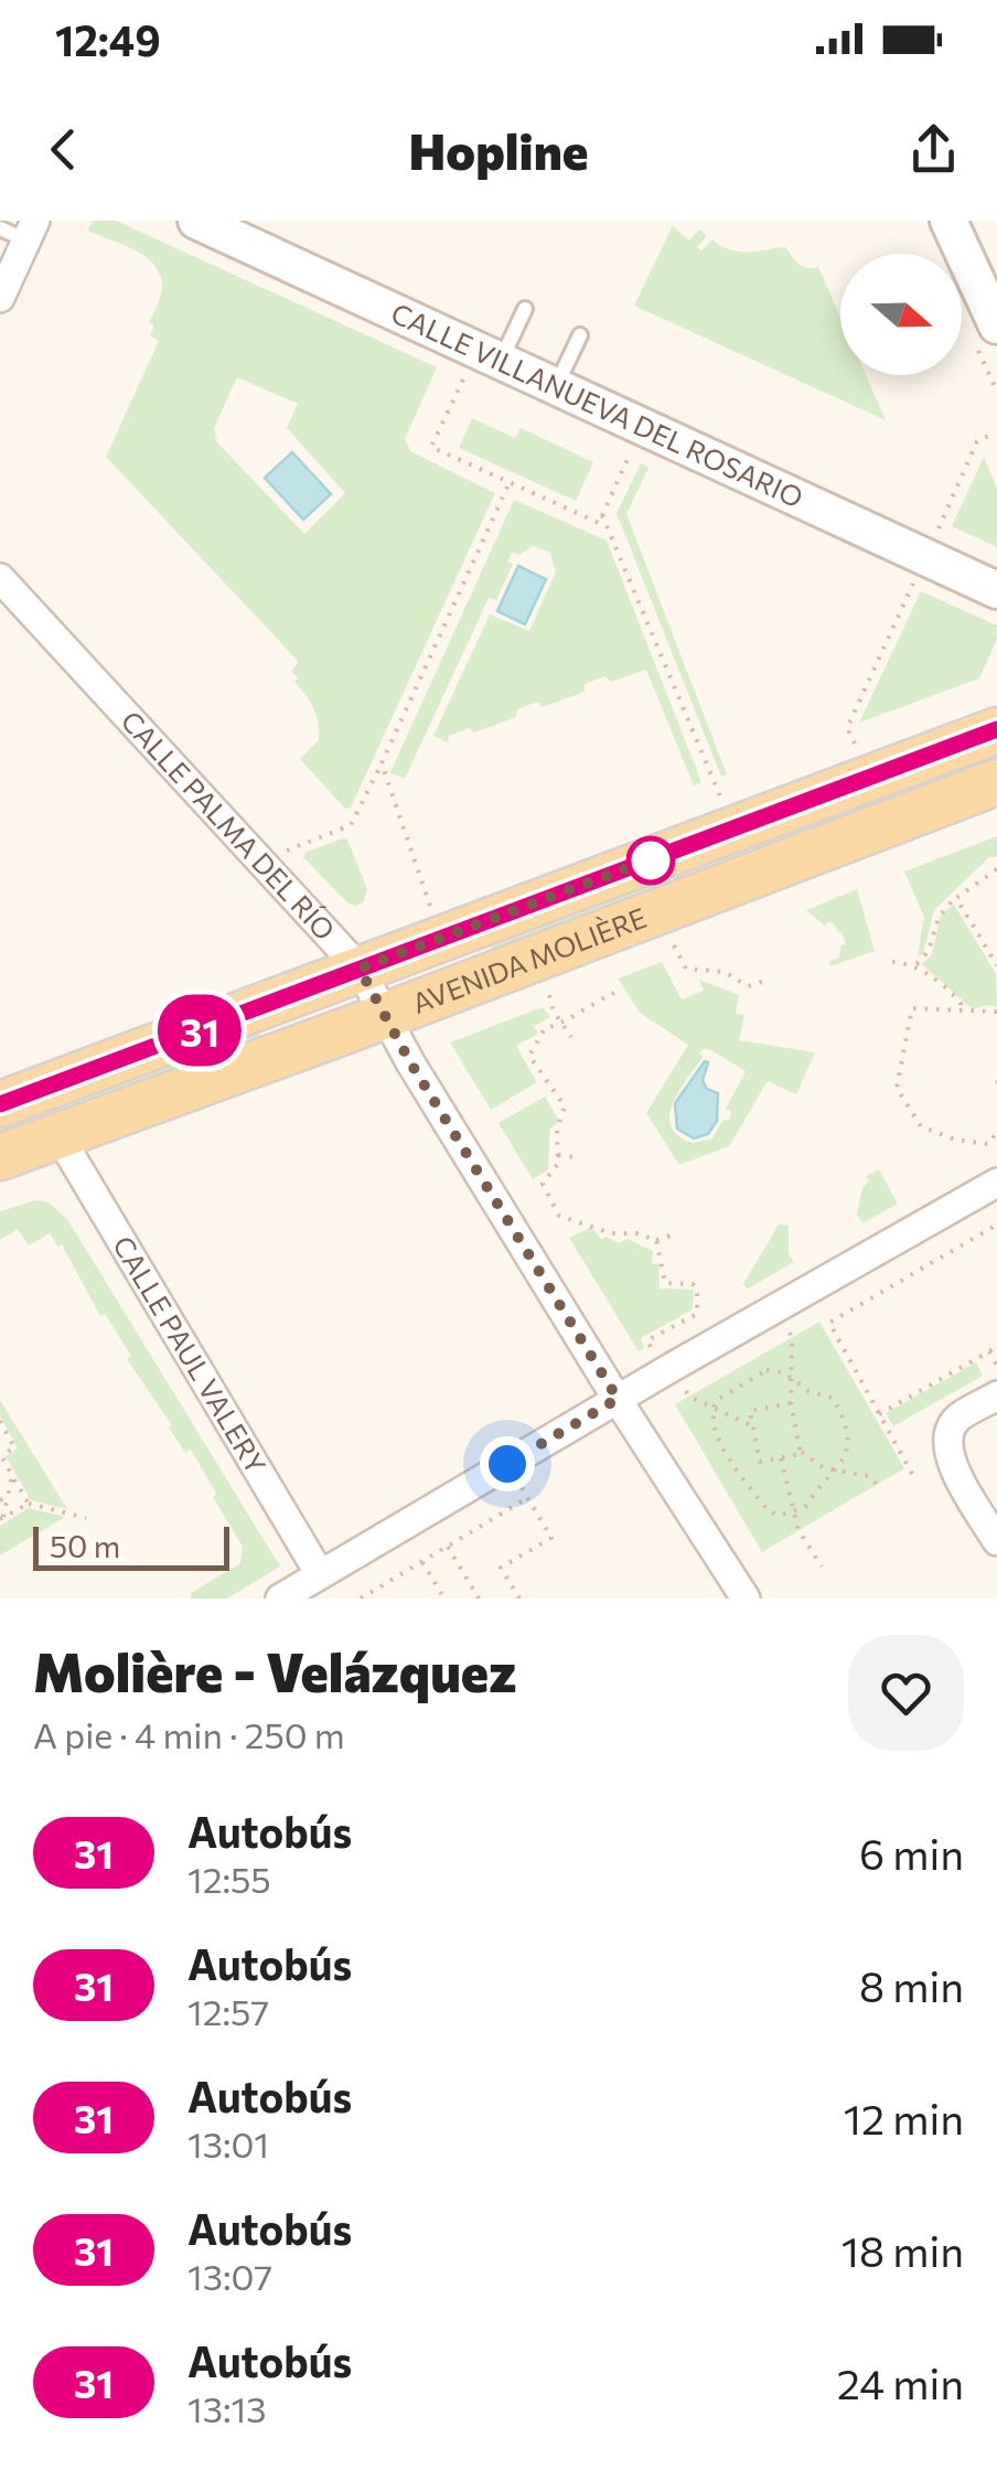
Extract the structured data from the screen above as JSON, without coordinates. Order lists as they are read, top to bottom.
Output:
{
  "streets": {
    "main road": ["AVENIDA MOLIÈRE"],
    "street": ["CALLE VILLANUEVA DEL ROSARIO", "CALLE PALMA DEL RÍO", "CALLE PAUL VALERY"]
  },
  "crossings": [
    ["CALLE PALMA DEL RÍO", "AVENIDA MOLIÈRE"],
    ["AVENIDA MOLIÈRE", "CALLE PAUL VALERY"]
  ],
  "lines": ["bus line 31"],
  "scale_bar": "50 m",
  "north": "right",
  "page": {
    "status": "12:49",
    "header": "Hopline",
    "on_map": "31",
    "scale": "50 m",
    "heading": ["Molière - Velázquez", "A pie · 4 min · 250 m"],
    "list": [
      {
        "mark": "31",
        "name": "Autobús",
        "note": "12:55",
        "value": "6 min"
      },
      {
        "mark": "31",
        "name": "Autobús",
        "note": "12:57",
        "value": "8 min"
      },
      {
        "mark": "31",
        "name": "Autobús",
        "note": "13:01",
        "value": "12 min"
      },
      {
        "mark": "31",
        "name": "Autobús",
        "note": "13:07",
        "value": "18 min"
      },
      {
        "mark": "31",
        "name": "Autobús",
        "note": "13:13",
        "value": "24 min"
      }
    ]
  }
}
